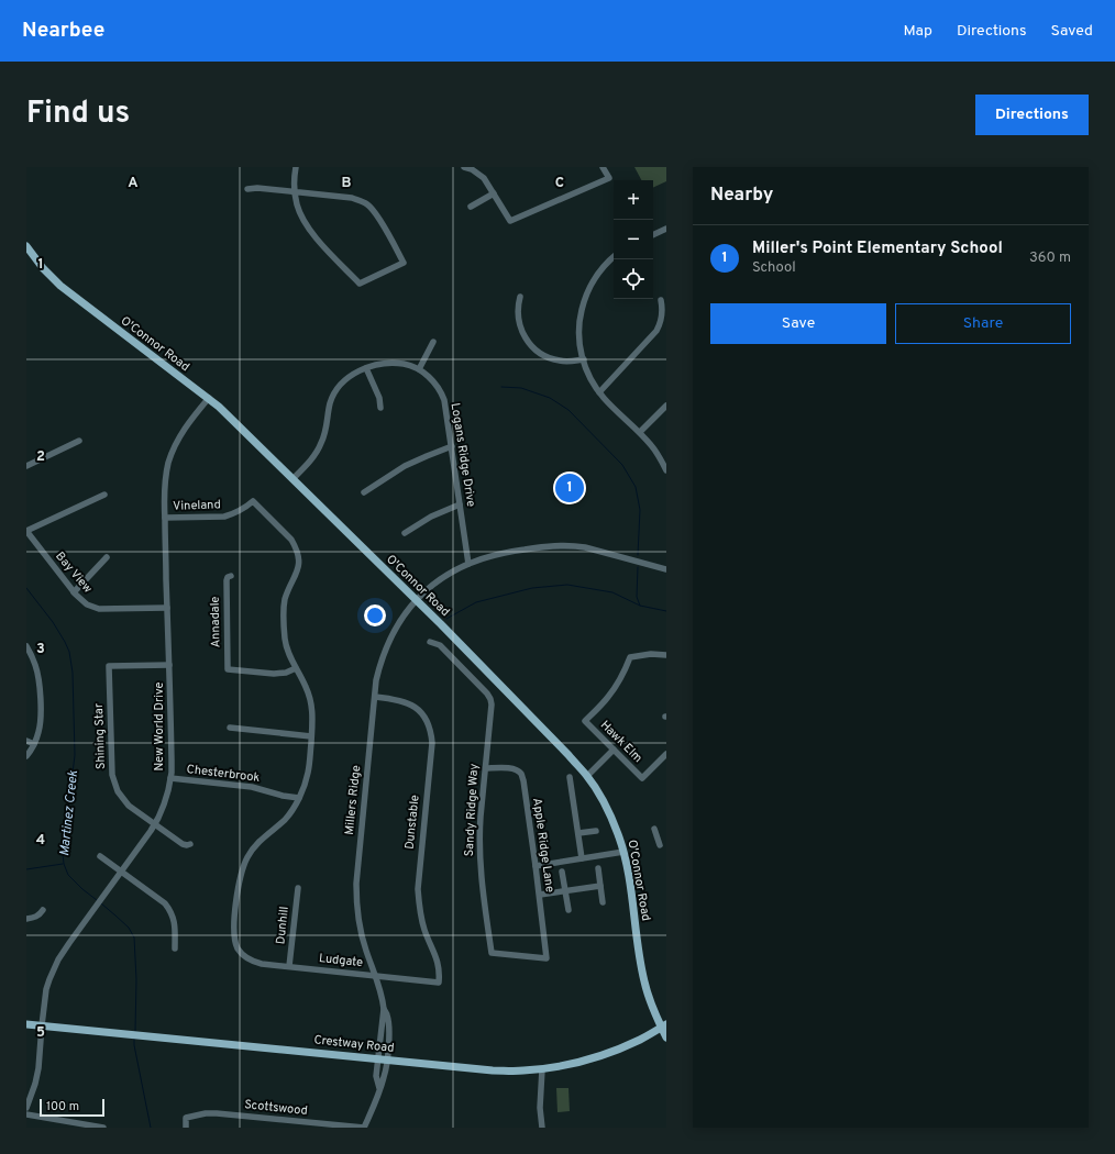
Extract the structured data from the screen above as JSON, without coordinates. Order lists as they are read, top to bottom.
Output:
{
  "streets": {
    "main road": ["O'Connor Road", "Crestway Road"],
    "street": [
      "Logans Ridge Drive",
      "Vineland",
      "Bay View",
      "Annadale",
      "New World Drive",
      "Shining Star",
      "Hawk Elm",
      "Chesterbrook",
      "Millers Ridge",
      "Sandy Ridge Way",
      "Dunstable",
      "Apple Ridge Lane",
      "Dunhill",
      "Ludgate",
      "Scottswood"
    ]
  },
  "crossings": [
    ["O'Connor Road", "Logans Ridge Drive"],
    ["O'Connor Road", "New World Drive"],
    ["O'Connor Road", "Millers Ridge"],
    ["O'Connor Road", "Crestway Road"],
    ["Logans Ridge Drive", "Millers Ridge"],
    ["Vineland", "Annadale"],
    ["Vineland", "New World Drive"],
    ["Bay View", "New World Drive"],
    ["New World Drive", "Shining Star"],
    ["New World Drive", "Chesterbrook"],
    ["New World Drive", "Crestway Road"],
    ["Chesterbrook", "Ludgate"],
    ["Millers Ridge", "Dunstable"],
    ["Millers Ridge", "Ludgate"],
    ["Millers Ridge", "Crestway Road"],
    ["Millers Ridge", "Scottswood"],
    ["Sandy Ridge Way", "Apple Ridge Lane"],
    ["Dunstable", "Ludgate"],
    ["Dunhill", "Ludgate"]
  ],
  "water": ["Martinez Creek"],
  "scale_bar": "100 m",
  "page": {
    "header": "Nearbee",
    "nav": ["Map", "Directions", "Saved"],
    "title": "Find us",
    "buttons": [
      "Directions",
      ["Save", "Share"]
    ],
    "heading": "Nearby",
    "map_buttons": ["+", "−"],
    "list": [
      {
        "mark": "1",
        "name": "Miller's Point Elementary School",
        "note": "School",
        "value": "360 m"
      }
    ],
    "pins": "1",
    "scale": "100 m"
  },
  "grid": {
    "columns": ["A", "B", "C"],
    "rows": [
      "1",
      "2",
      "3",
      "4",
      "5"
    ]
  }
}
